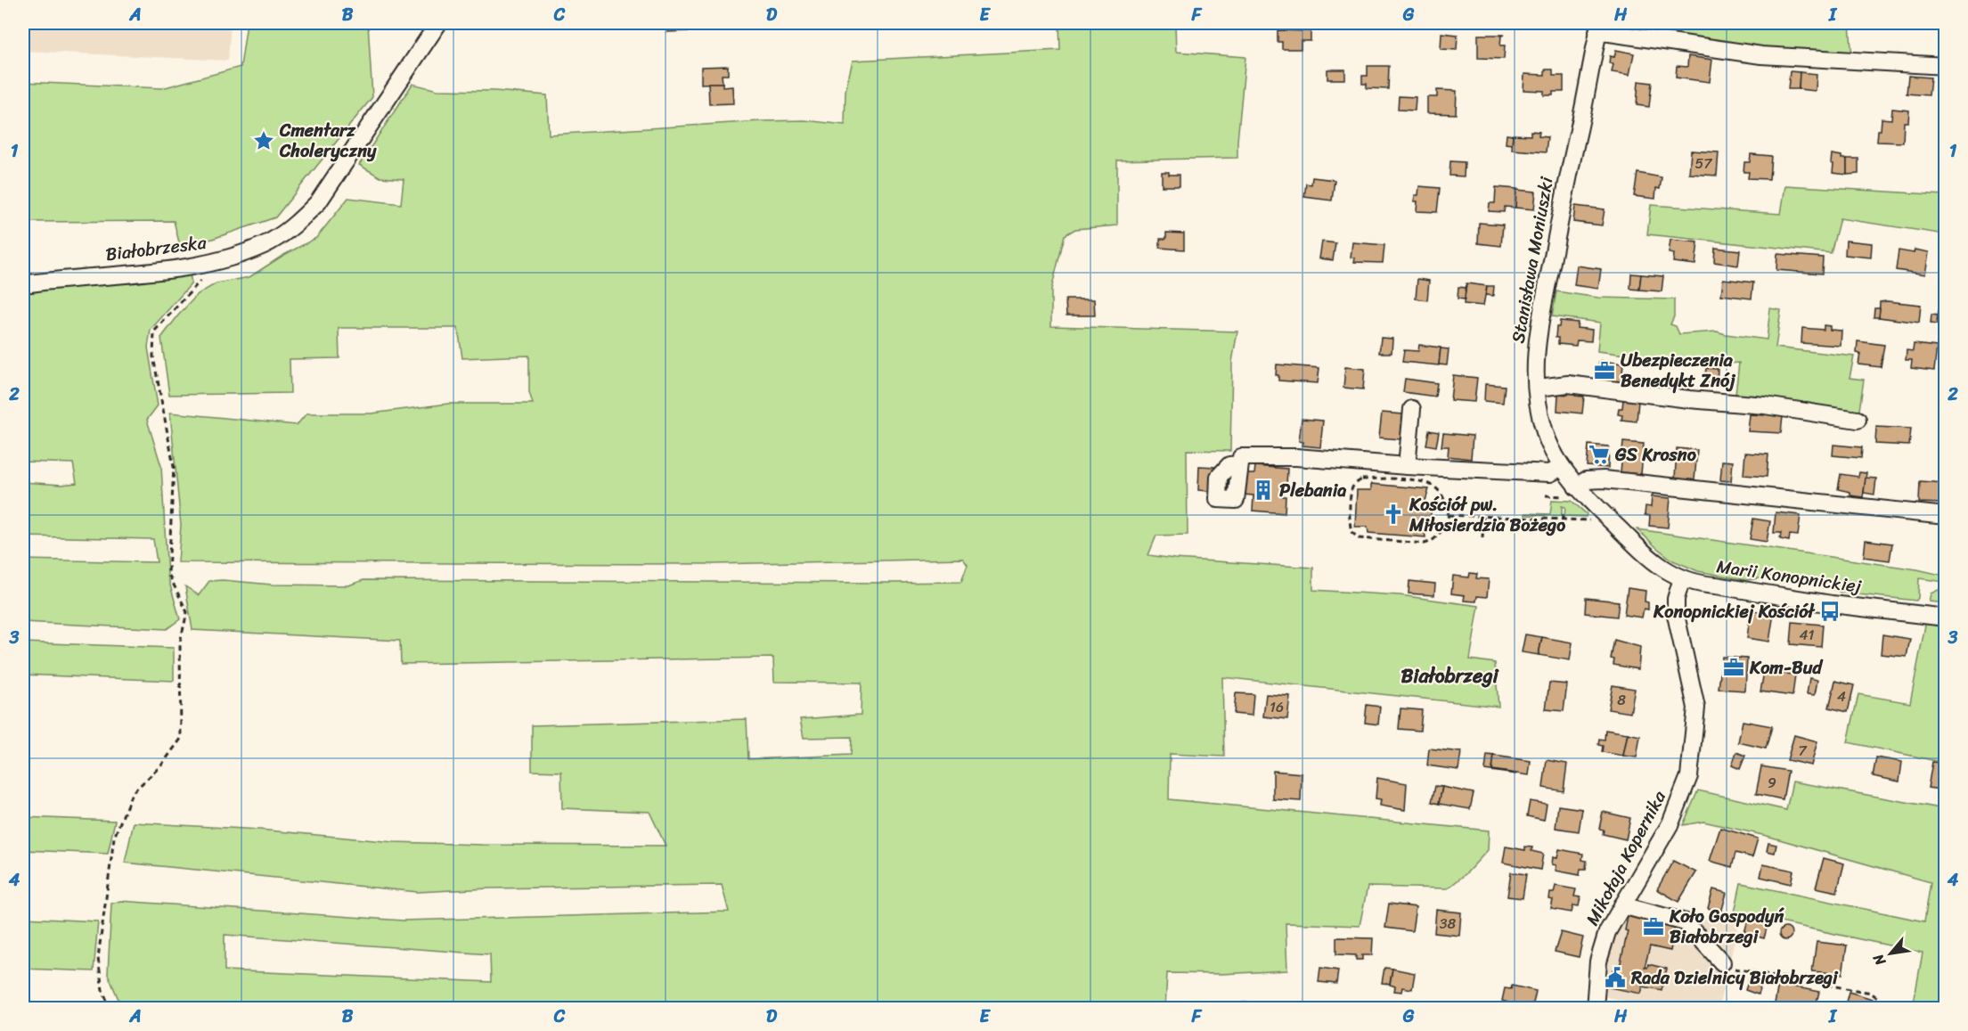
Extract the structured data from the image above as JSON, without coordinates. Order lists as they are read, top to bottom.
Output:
{
  "streets": {
    "street": [
      "Białobrzeska",
      "Stanisława Moniuszki",
      "Marii Konopnickiej",
      "Mikołaja Kopernika"
    ]
  },
  "crossings": [
    ["Stanisława Moniuszki", "Marii Konopnickiej"],
    ["Stanisława Moniuszki", "Mikołaja Kopernika"],
    ["Marii Konopnickiej", "Mikołaja Kopernika"]
  ],
  "districts": ["Białobrzegi"],
  "places": {
    "place": ["Cmentarz Choleryczny"],
    "office": ["Ubezpieczenia Benedykt Znój", "Kom-Bud", "Koło Gospodyń Białobrzegi"],
    "supermarket": ["GS Krosno"],
    "building": ["Plebania"],
    "church": ["Kościół pw. Miłosierdzia Bożego"],
    "bus stop": ["Konopnickiej Kościół"],
    "public building": ["Rada Dzielnicy Białobrzegi"]
  },
  "house_numbers": [
    "57",
    "41",
    "4",
    "8",
    "16",
    "7",
    "9",
    "38"
  ],
  "north": "bottom left",
  "grid": {
    "columns": [
      "A",
      "B",
      "C",
      "D",
      "E",
      "F",
      "G",
      "H",
      "I"
    ],
    "rows": [
      "1",
      "2",
      "3",
      "4"
    ]
  }
}
